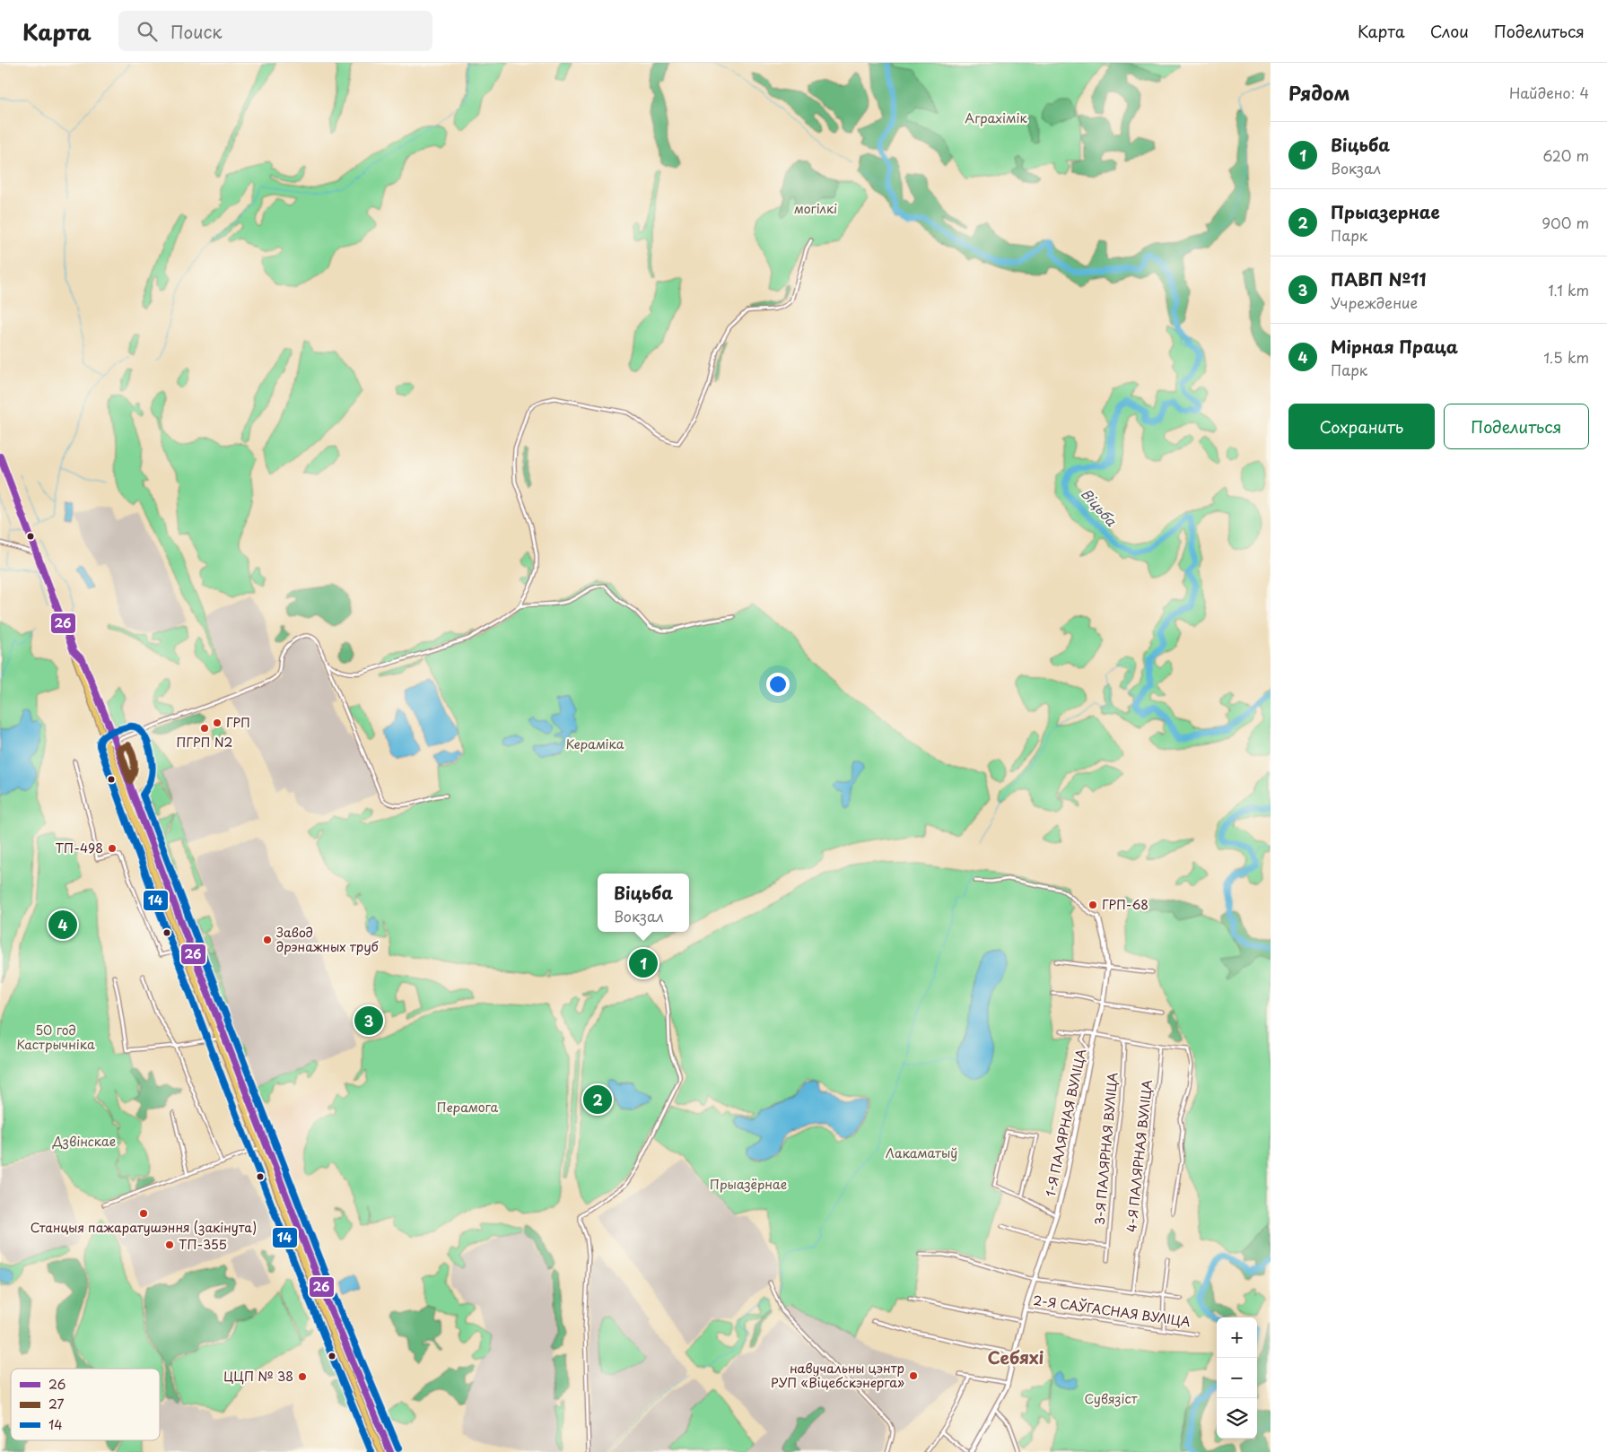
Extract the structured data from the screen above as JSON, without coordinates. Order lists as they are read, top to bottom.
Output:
{
  "streets": {
    "street": [
      "1-Я ПАЛЯРНАЯ ВУЛІЦА",
      "3-Я ПАЛЯРНАЯ ВУЛІЦА",
      "4-Я ПАЛЯРНАЯ ВУЛІЦА",
      "2-Я САЎГАСНАЯ ВУЛІЦА"
    ]
  },
  "crossings": [
    ["1-Я ПАЛЯРНАЯ ВУЛІЦА", "2-Я САЎГАСНАЯ ВУЛІЦА"]
  ],
  "districts": ["Себяхі"],
  "water": ["Віцьба"],
  "parks": [
    "Аграхімік",
    "могілкі",
    "Кераміка",
    "50 год Кастрычніка",
    "Перамога",
    "Дзвінскае",
    "Лакаматыў",
    "Прыазёрнае",
    "Сувязіст"
  ],
  "places": [
    "ГРП",
    "ПГРП N2",
    "ТП-498",
    "ГРП-68",
    "Завод дрэнажных труб",
    "Станцыя пажаратушэння (закінута)",
    "ТП-355",
    "навучальны цэнтр РУП «Віцебскэнерга»",
    "ЦЦП № 38"
  ],
  "lines": ["transit line 26", "transit line 14", "transit line 27"],
  "legend": ["26", "27", "14"],
  "page": {
    "header": "Карта",
    "search": "Поиск",
    "nav": ["Карта", "Слои", "Поделиться"],
    "heading": ["Рядом", "Найдено: 4"],
    "list": [
      {
        "mark": "1",
        "name": "Віцьба",
        "note": "Вокзал",
        "value": "620 m"
      },
      {
        "mark": "2",
        "name": "Прыазернае",
        "note": "Парк",
        "value": "900 m"
      },
      {
        "mark": "3",
        "name": "ПАВП №11",
        "note": "Учреждение",
        "value": "1.1 km"
      },
      {
        "mark": "4",
        "name": "Мірная Праца",
        "note": "Парк",
        "value": "1.5 km"
      }
    ],
    "buttons": ["Сохранить", "Поделиться"],
    "popup": ["Віцьба", "Вокзал"],
    "pins": [
      "4",
      "1",
      "3",
      "2"
    ],
    "map_buttons": ["+", "−"]
  }
}
